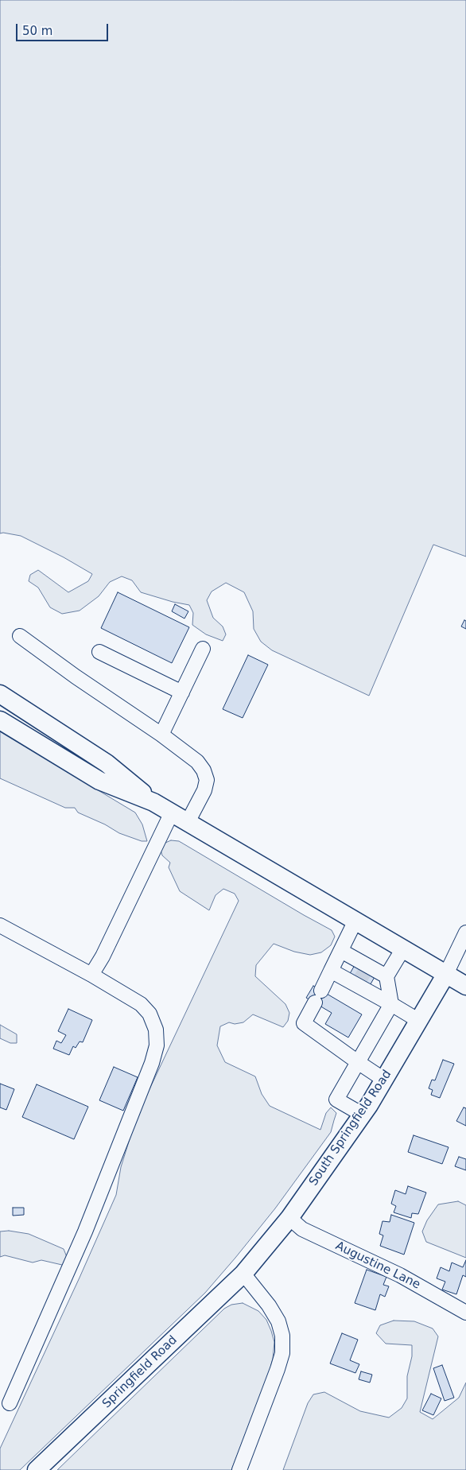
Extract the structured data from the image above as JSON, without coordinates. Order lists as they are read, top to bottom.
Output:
{
  "streets": {
    "main road": ["South Springfield Road", "Springfield Road"],
    "street": ["Augustine Lane"]
  },
  "crossings": [
    ["South Springfield Road", "Augustine Lane"],
    ["South Springfield Road", "Springfield Road"]
  ],
  "scale_bar": "50 m"
}
